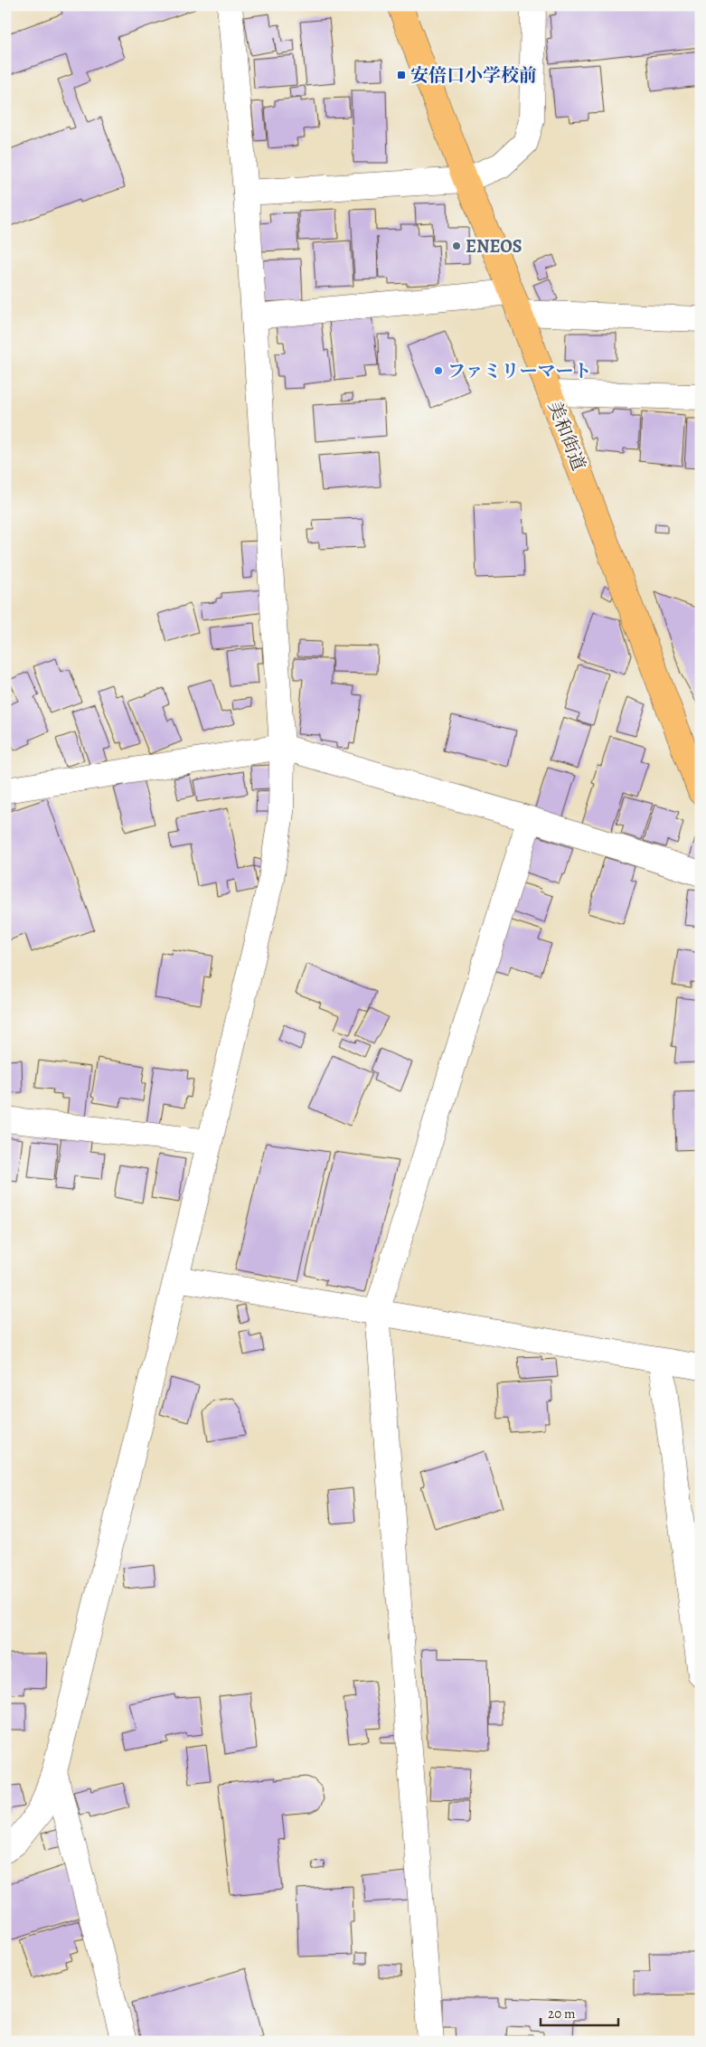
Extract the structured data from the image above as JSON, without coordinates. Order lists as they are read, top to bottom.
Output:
{
  "streets": {
    "main road": ["美和街道"]
  },
  "places": {
    "transit": ["安倍口小学校前"],
    "other": ["ENEOS", "ファミリーマート"]
  },
  "scale_bar": "20 m"
}
